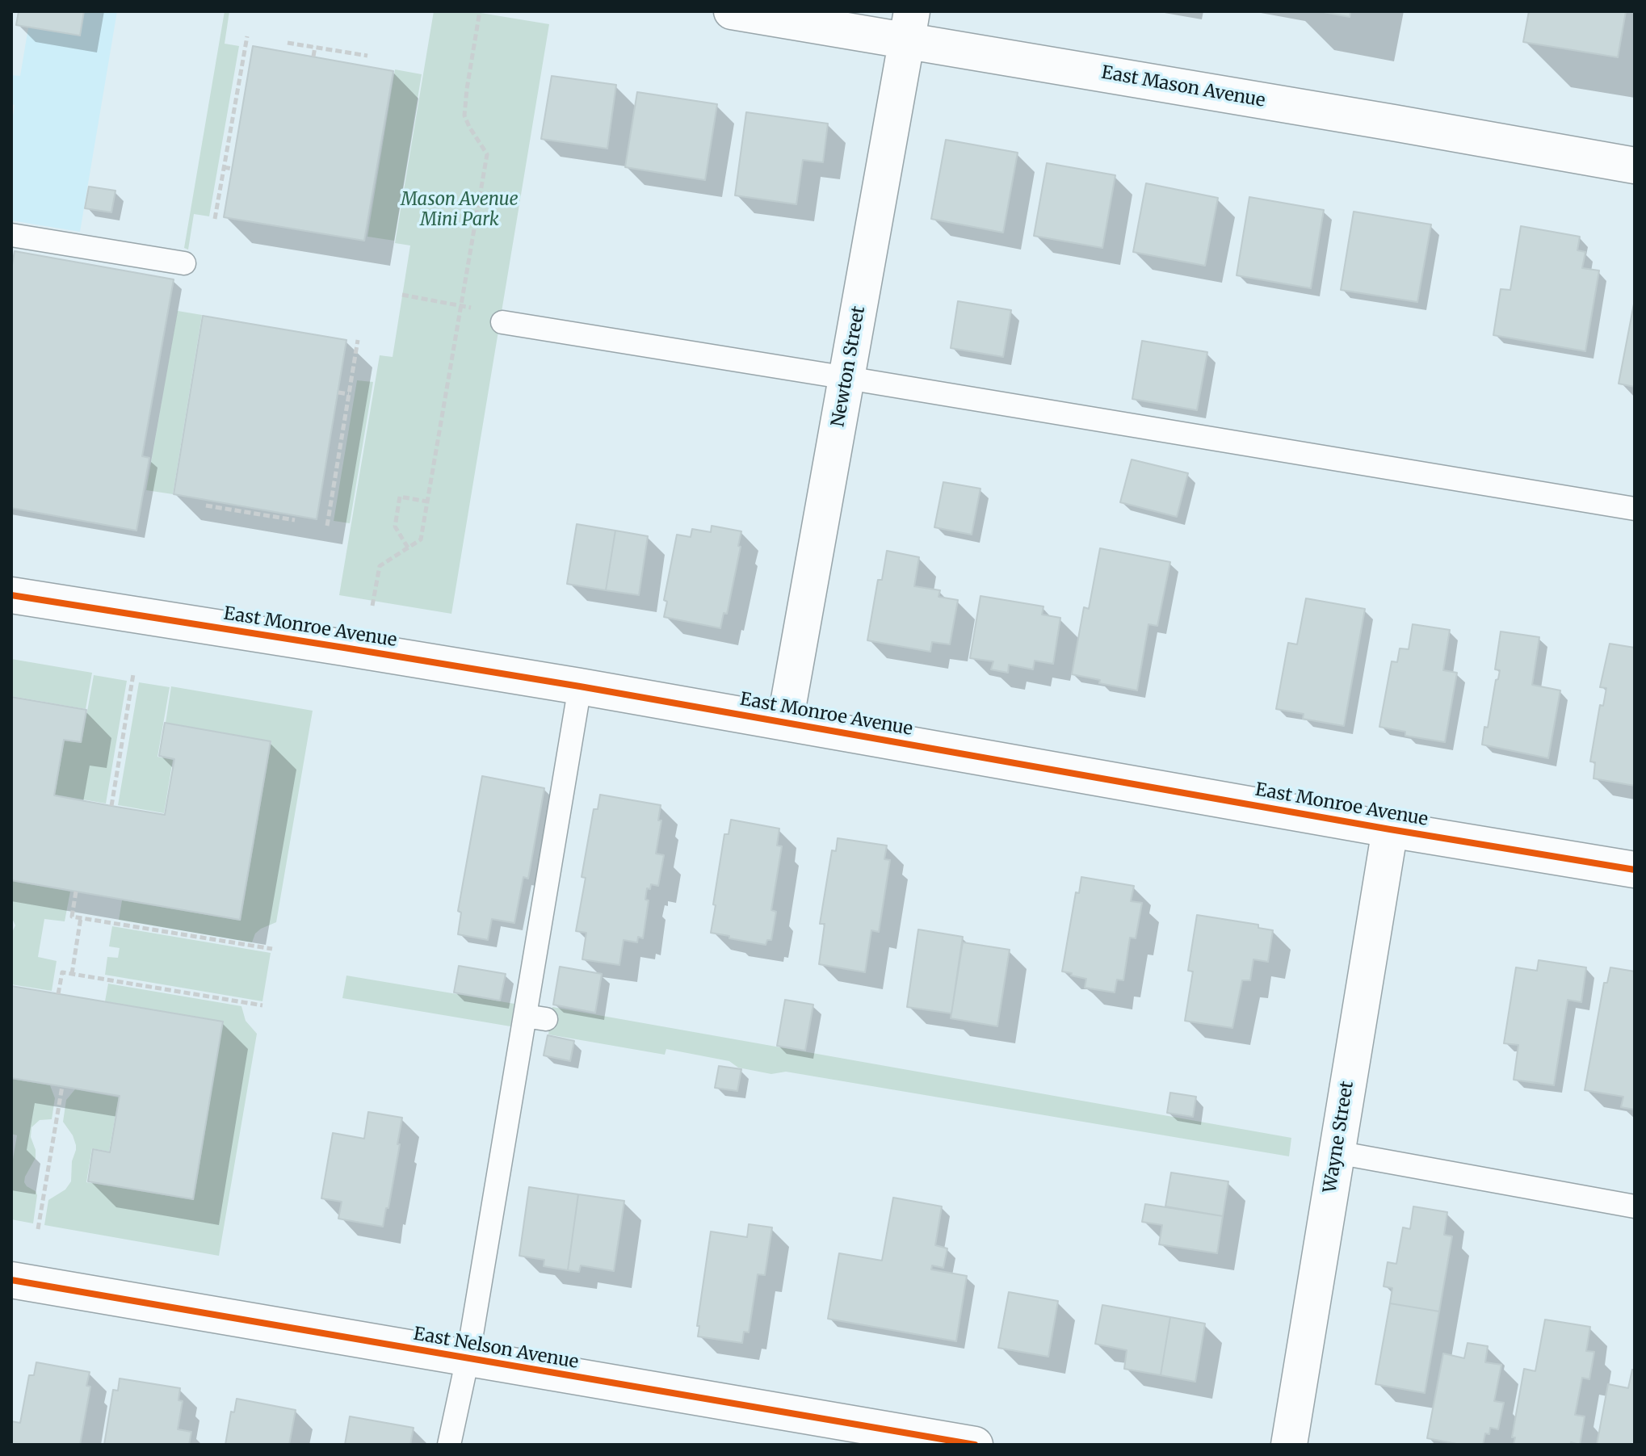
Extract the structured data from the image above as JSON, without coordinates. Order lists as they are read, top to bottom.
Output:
{
  "streets": {
    "street": [
      "East Mason Avenue",
      "Newton Street",
      "East Monroe Avenue",
      "Wayne Street",
      "East Nelson Avenue"
    ]
  },
  "crossings": [
    ["East Mason Avenue", "Newton Street"],
    ["Newton Street", "East Monroe Avenue"],
    ["East Monroe Avenue", "Wayne Street"]
  ],
  "parks": ["Mason Avenue Mini Park"]
}
